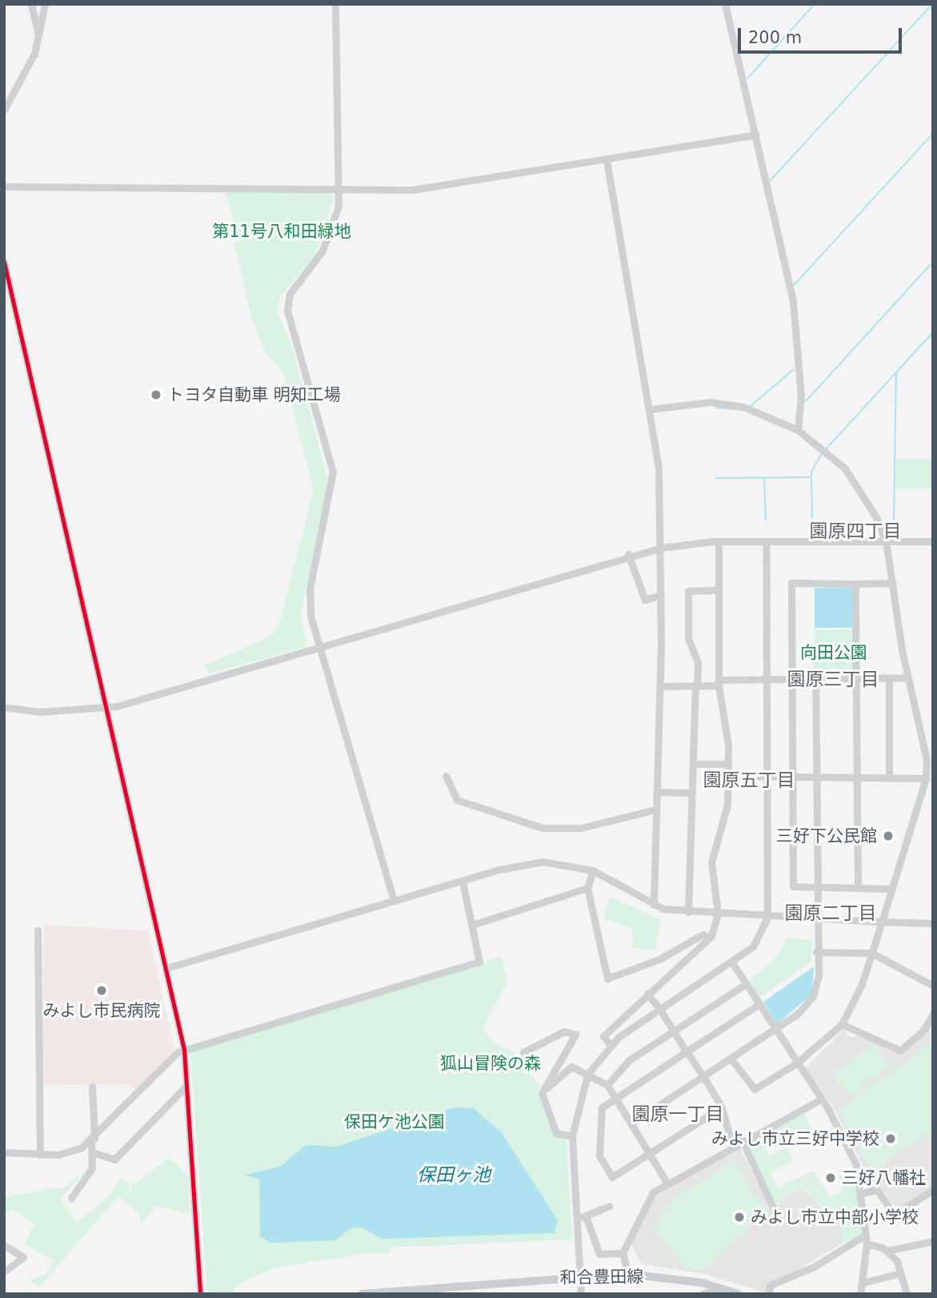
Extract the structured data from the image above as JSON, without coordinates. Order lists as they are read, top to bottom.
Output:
{
  "streets": {
    "main road": ["和合豊田線"]
  },
  "districts": [
    "園原四丁目",
    "園原三丁目",
    "園原五丁目",
    "園原二丁目",
    "園原一丁目"
  ],
  "water": ["保田ヶ池"],
  "parks": [
    "第11号八和田緑地",
    "向田公園",
    "狐山冒険の森",
    "保田ケ池公園"
  ],
  "places": [
    "トヨタ自動車 明知工場",
    "三好下公民館",
    "みよし市民病院",
    "みよし市立三好中学校",
    "三好八幡社",
    "みよし市立中部小学校"
  ],
  "scale_bar": "200 m"
}
